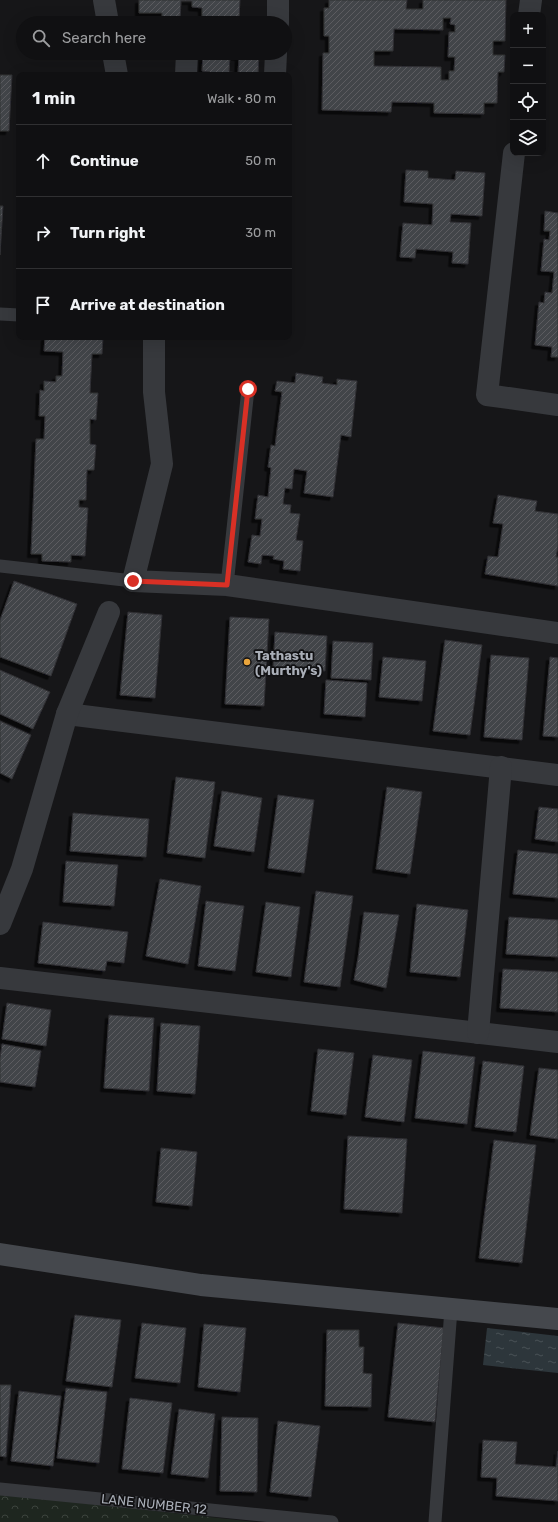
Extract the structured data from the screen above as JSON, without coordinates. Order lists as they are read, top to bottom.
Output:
{
  "streets": {
    "lane": ["LANE NUMBER 12"]
  },
  "places": ["Tathastu (Murthy's)"],
  "page": {
    "map_buttons": ["+", "−"],
    "search": "Search here",
    "heading": ["1 min", "Walk · 80 m"],
    "list": [
      ["Continue", "50 m"],
      ["Turn right", "30 m"],
      "Arrive at destination"
    ]
  }
}
